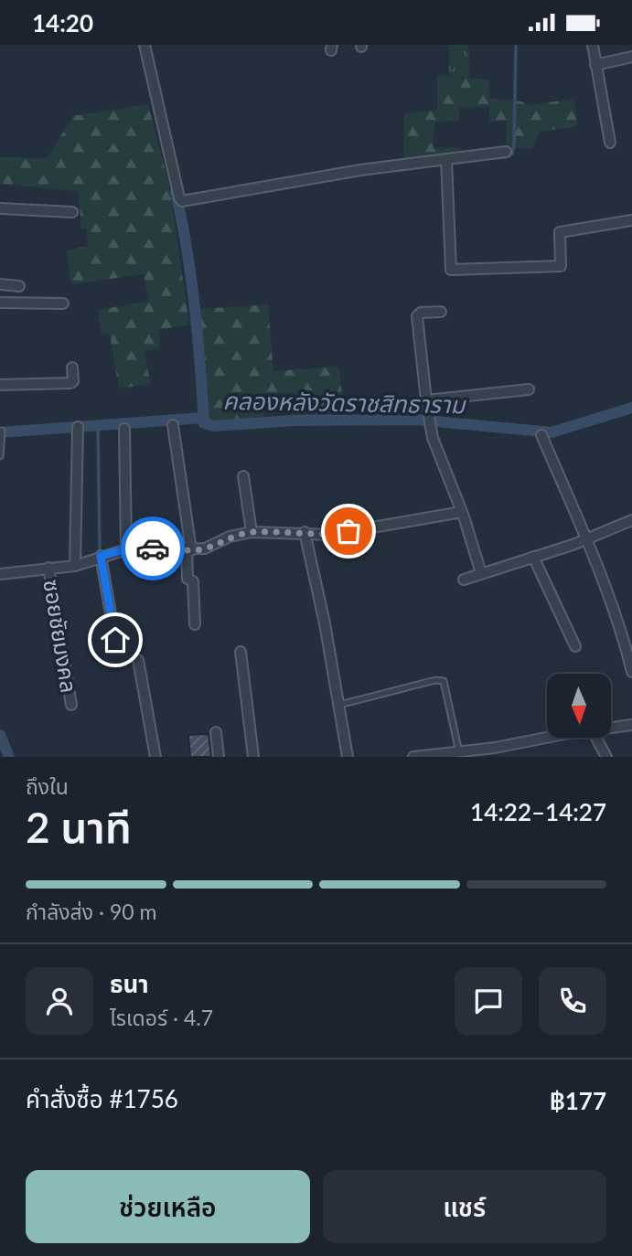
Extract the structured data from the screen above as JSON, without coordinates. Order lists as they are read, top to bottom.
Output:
{
  "streets": {
    "street": ["ซอยชัยมงคล"]
  },
  "water": ["คลองหลังวัดราชสิทธาราม"],
  "north": "bottom",
  "page": {
    "status": "14:20",
    "heading": ["2 นาที", "ถึงใน", "14:22–14:27"],
    "panel": [
      "ธนา",
      "ไรเดอร์ · 4.7",
      "คำสั่งซื้อ #1756",
      "฿177"
    ],
    "bar": "กำลังส่ง · 90 m",
    "buttons": ["ช่วยเหลือ", "แชร์"]
  }
}
